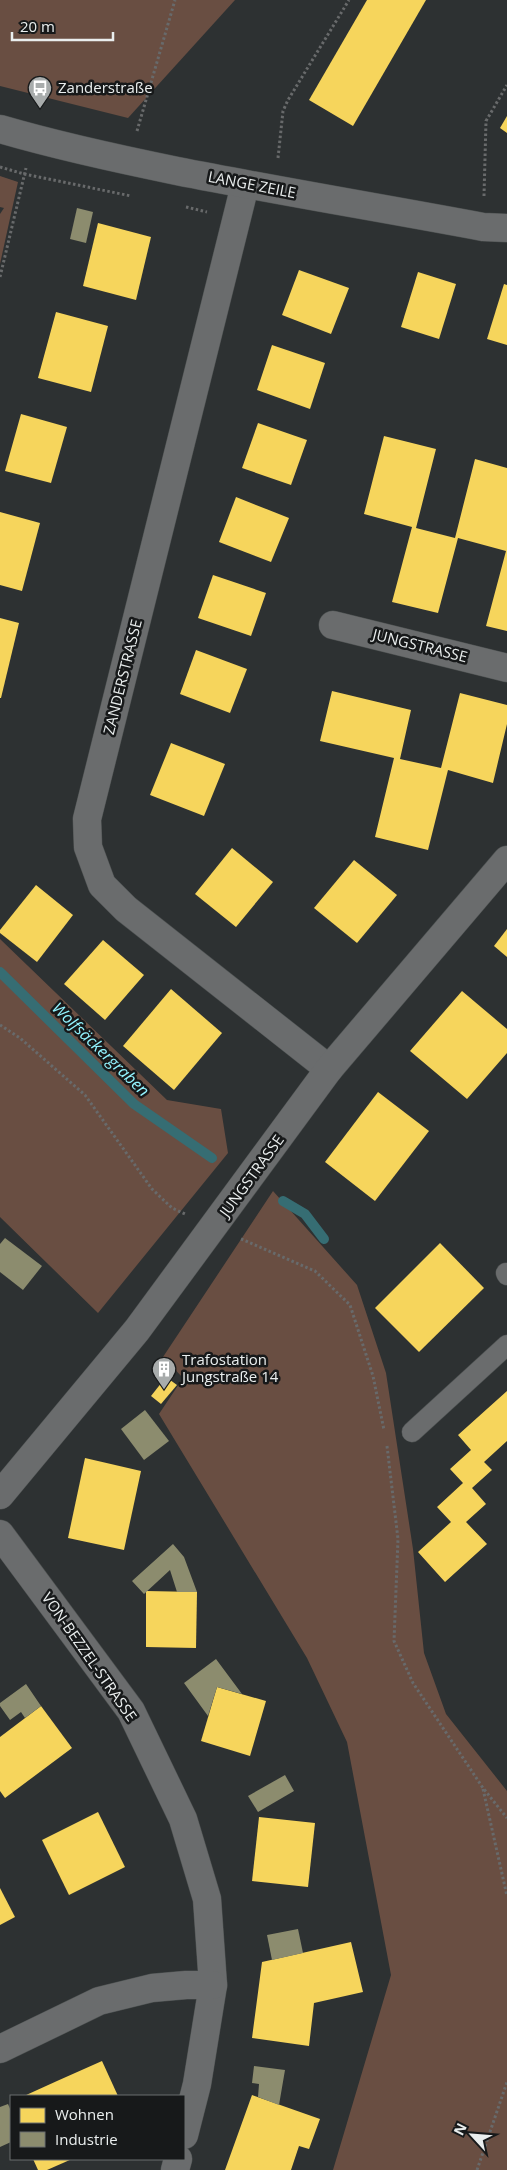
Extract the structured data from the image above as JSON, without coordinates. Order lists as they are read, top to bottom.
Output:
{
  "streets": {
    "street": [
      "LANGE ZEILE",
      "JUNGSTRASSE",
      "ZANDERSTRASSE",
      "VON-BEZZEL-STRASSE"
    ]
  },
  "crossings": [
    ["LANGE ZEILE", "ZANDERSTRASSE"],
    ["JUNGSTRASSE", "ZANDERSTRASSE"]
  ],
  "water": ["Wolfsäckergraben"],
  "places": {
    "bus stop": ["Zanderstraße"],
    "building": ["Trafostation Jungstraße 14"]
  },
  "legend": ["Wohnen", "Industrie"],
  "scale_bar": "20 m",
  "north": "top left"
}
